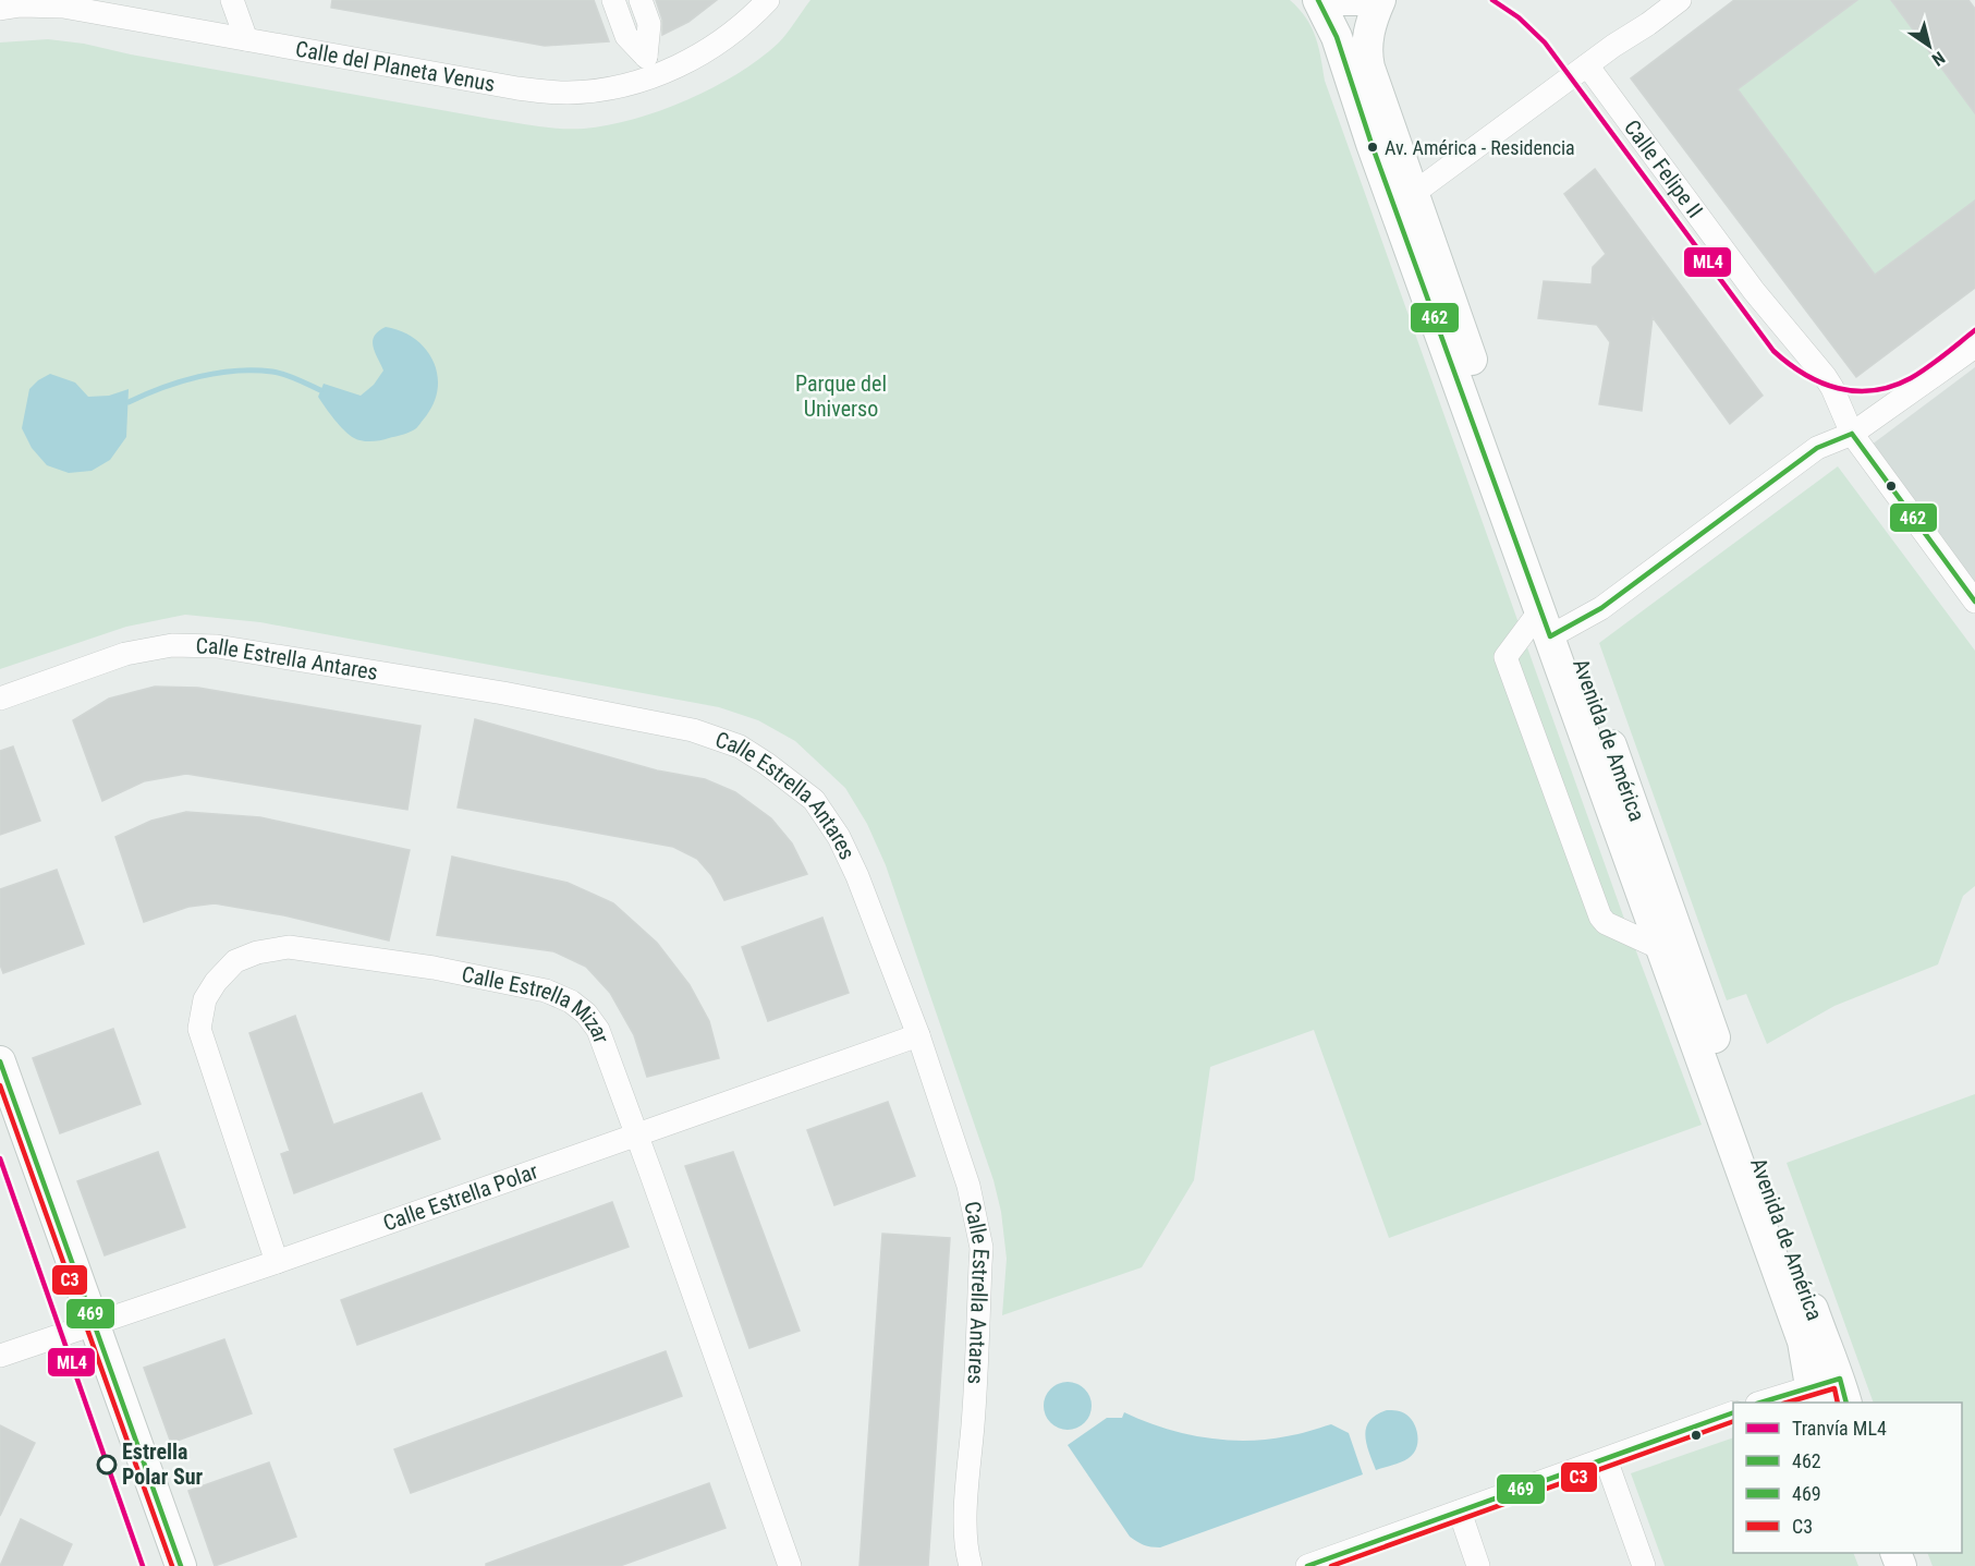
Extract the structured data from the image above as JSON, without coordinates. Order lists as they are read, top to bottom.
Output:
{
  "streets": {
    "main road": ["Avenida de América"],
    "street": [
      "Calle del Planeta Venus",
      "Calle Felipe II",
      "Calle Estrella Antares",
      "Calle Estrella Mizar",
      "Calle Estrella Polar"
    ]
  },
  "crossings": [
    ["Calle Estrella Antares", "Calle Estrella Polar"],
    ["Calle Estrella Mizar", "Calle Estrella Polar"]
  ],
  "parks": ["Parque del Universo"],
  "places": ["Av. América - Residencia", "Estrella Polar Sur"],
  "lines": [
    "tram line ML4",
    "transit line 462",
    "transit line 469",
    "transit line C3"
  ],
  "legend": [
    "Tranvía ML4",
    "462",
    "469",
    "C3"
  ],
  "north": "bottom right"
}
